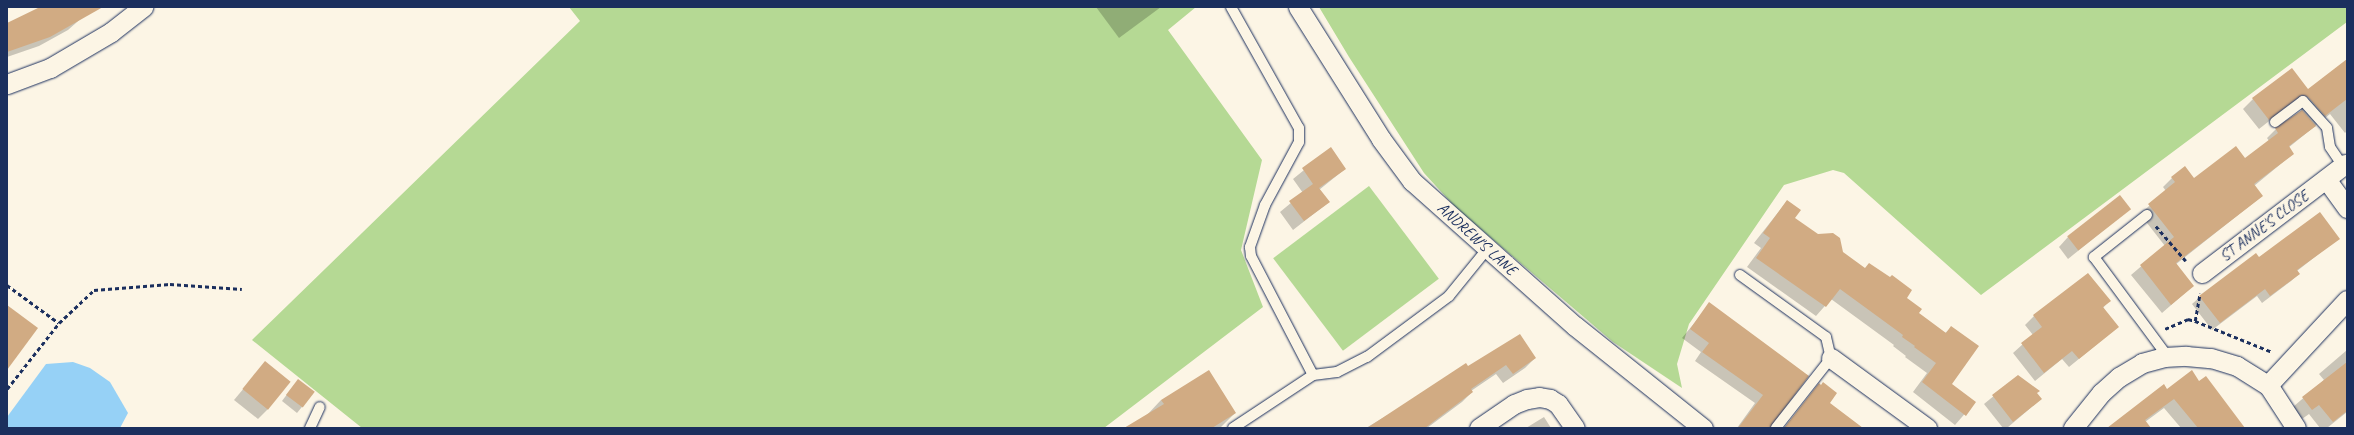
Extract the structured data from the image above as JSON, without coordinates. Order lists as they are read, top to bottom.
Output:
{
  "streets": {
    "street": ["ST ANNE'S CLOSE", "ANDREW'S LANE"]
  }
}
